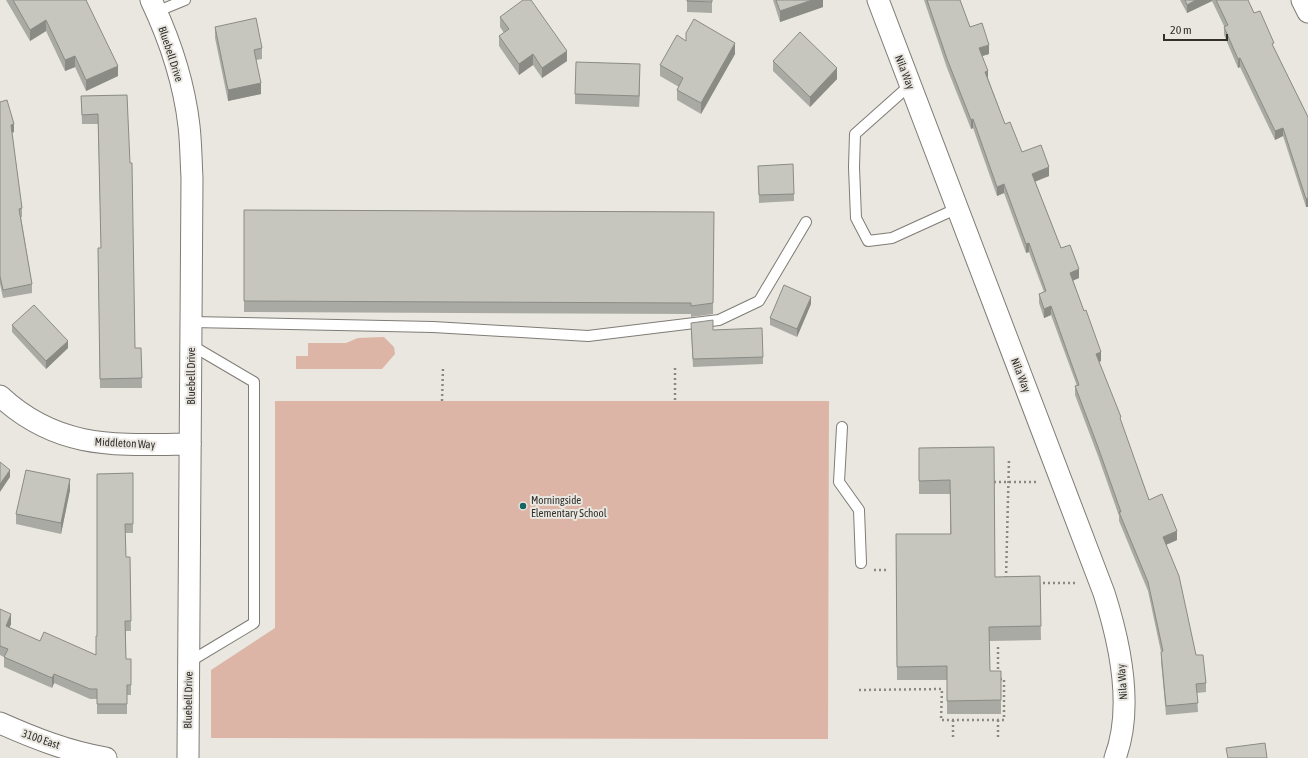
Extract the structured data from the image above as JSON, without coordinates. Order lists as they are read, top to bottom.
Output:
{
  "streets": {
    "street": [
      "Bluebell Drive",
      "Nila Way",
      "Middleton Way",
      "3100 East"
    ]
  },
  "crossings": [
    ["Bluebell Drive", "Middleton Way"]
  ],
  "places": ["Morningside Elementary School"],
  "scale_bar": "20 m"
}
